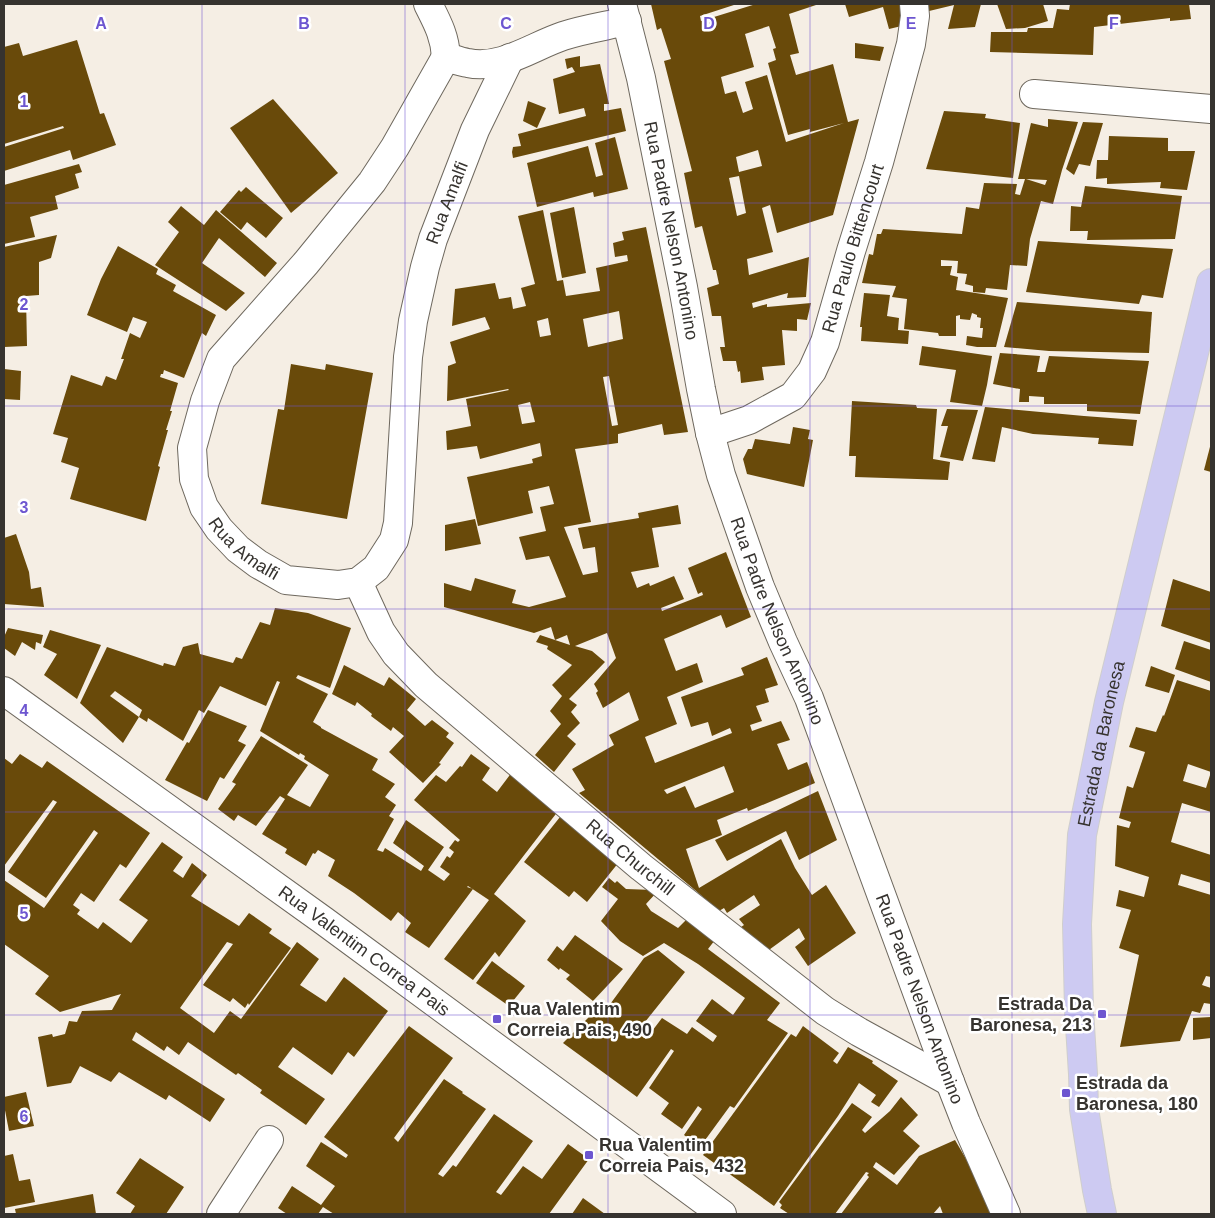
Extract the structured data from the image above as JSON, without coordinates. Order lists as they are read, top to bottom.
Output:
{
  "streets": {
    "main road": ["Estrada da Baronesa"],
    "street": [
      "Rua Amalfi",
      "Rua Padre Nelson Antonino",
      "Rua Paulo Bittencourt",
      "Rua Churchill",
      "Rua Valentim Correa Pais"
    ]
  },
  "crossings": [
    ["Rua Amalfi", "Rua Churchill"],
    ["Rua Padre Nelson Antonino", "Rua Paulo Bittencourt"],
    ["Rua Padre Nelson Antonino", "Rua Churchill"]
  ],
  "places": {
    "transit": [
      "Estrada Da Baronesa, 213",
      "Rua Valentim Correia Pais, 490",
      "Estrada da Baronesa, 180",
      "Rua Valentim Correia Pais, 432"
    ]
  },
  "grid": {
    "columns": [
      "A",
      "B",
      "C",
      "D",
      "E",
      "F"
    ],
    "rows": [
      "1",
      "2",
      "3",
      "4",
      "5",
      "6"
    ]
  }
}
